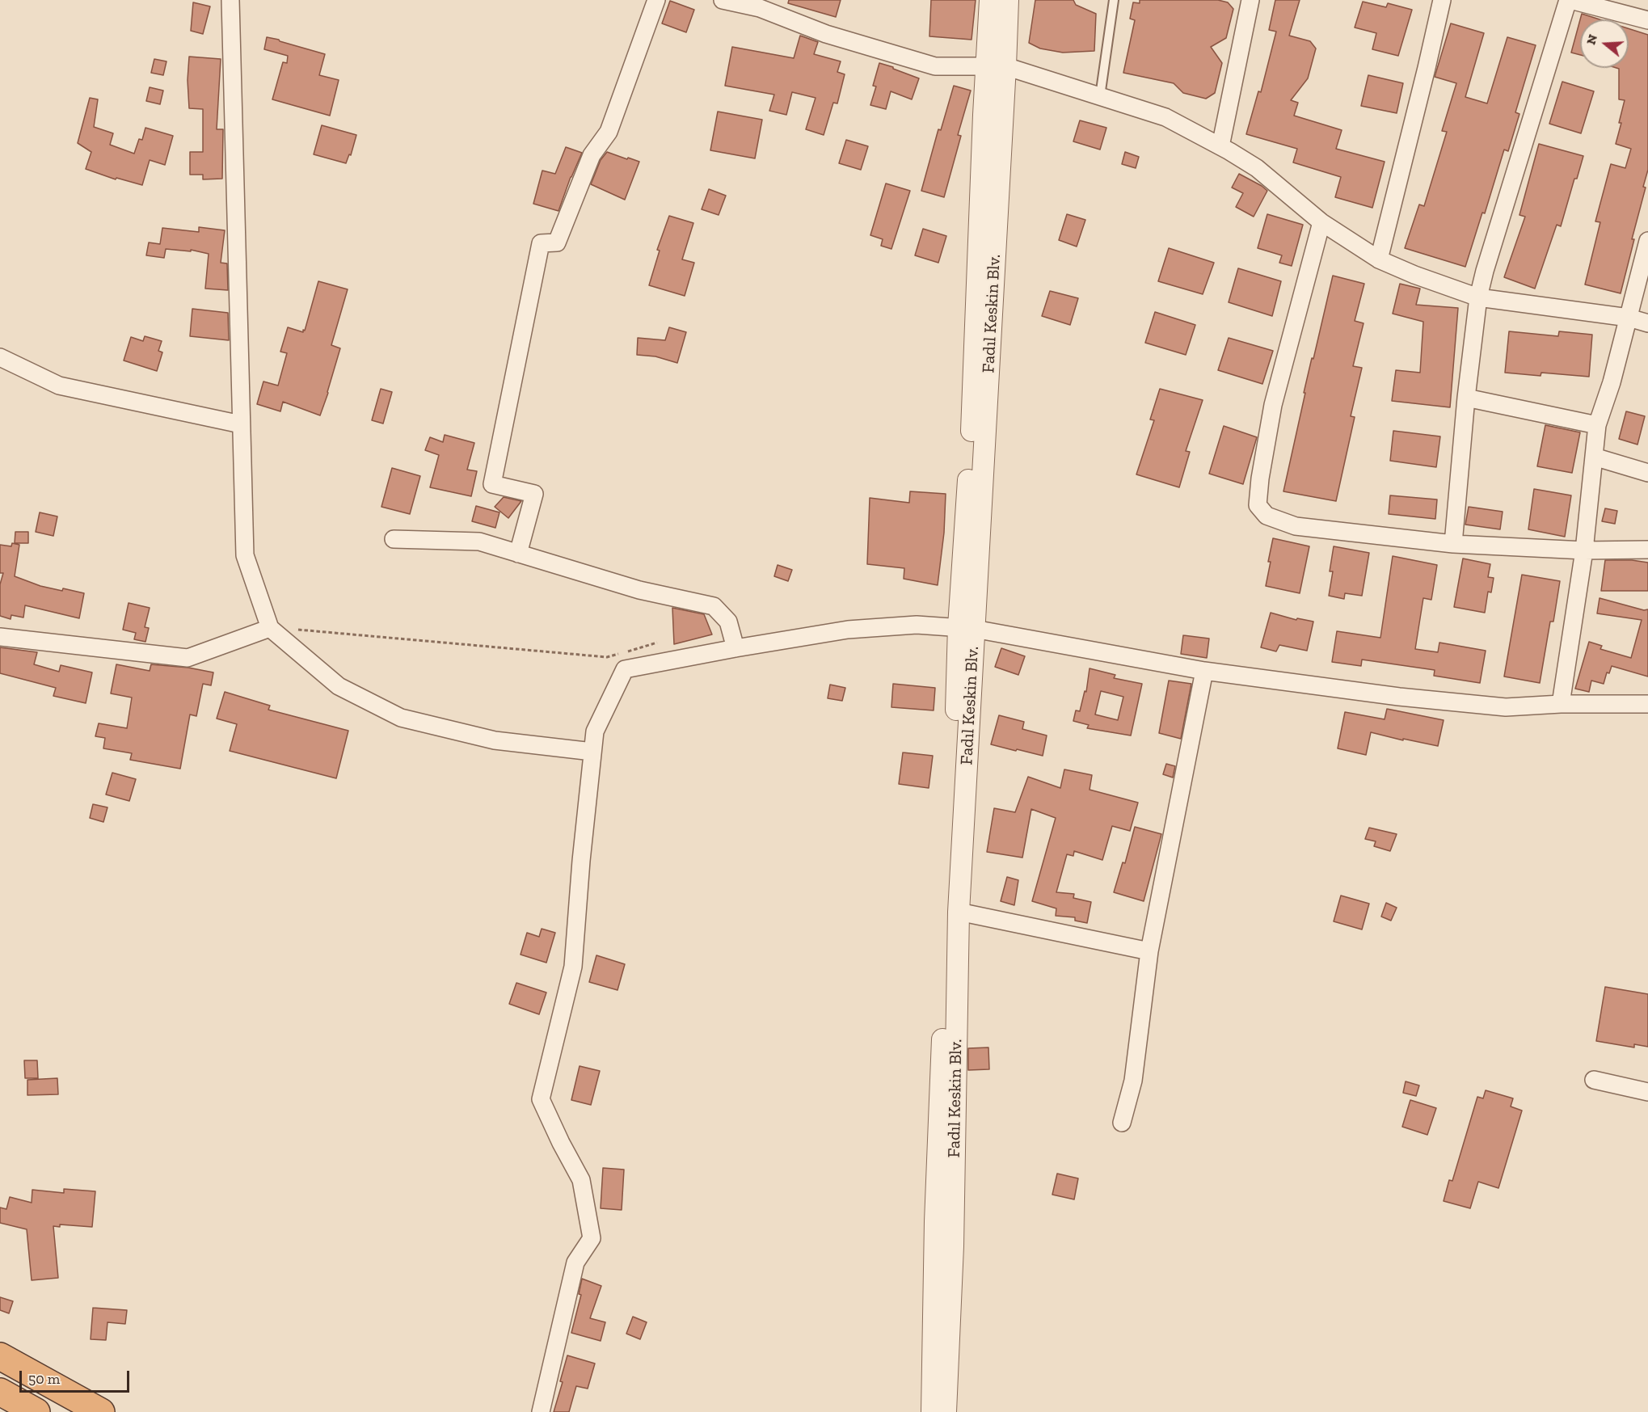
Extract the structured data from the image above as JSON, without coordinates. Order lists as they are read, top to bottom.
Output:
{
  "streets": {
    "street": ["Fadıl Keskin Blv."]
  },
  "scale_bar": "50 m",
  "north": "left"
}
